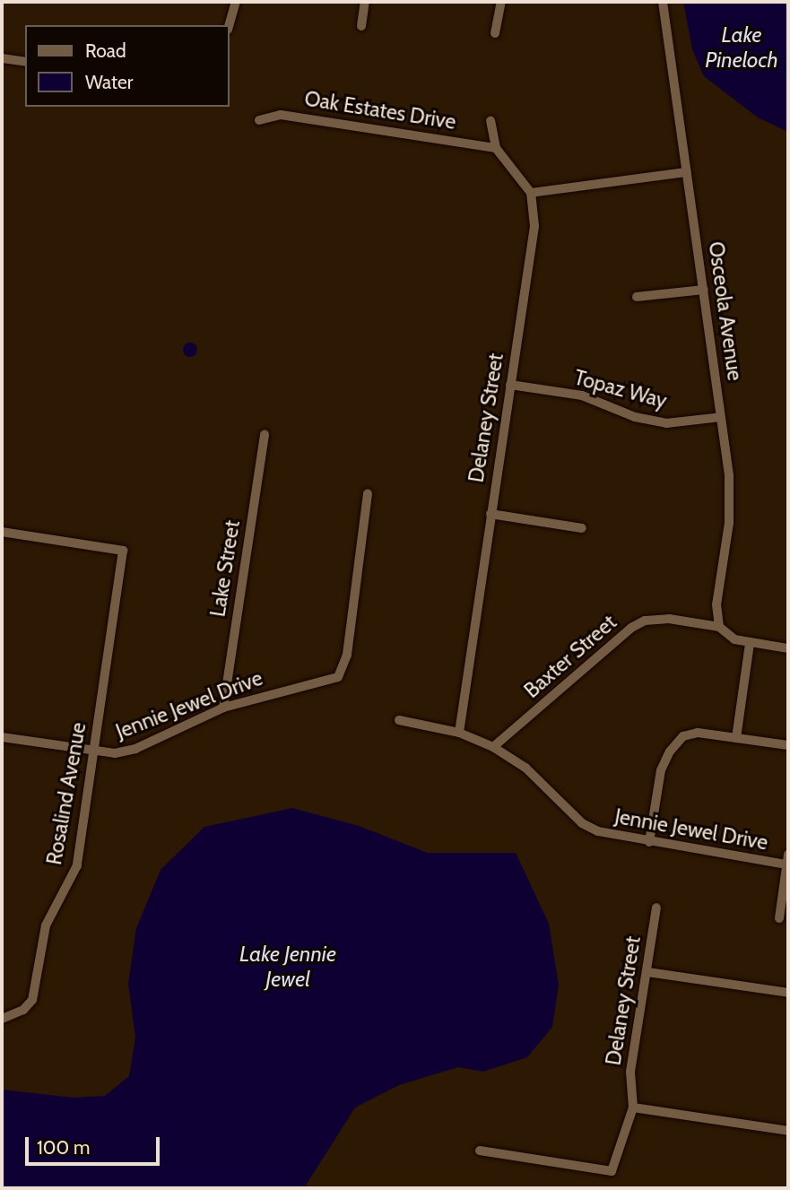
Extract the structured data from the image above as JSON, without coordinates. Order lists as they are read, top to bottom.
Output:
{
  "streets": {
    "street": [
      "Oak Estates Drive",
      "Osceola Avenue",
      "Topaz Way",
      "Delaney Street",
      "Lake Street",
      "Baxter Street",
      "Jennie Jewel Drive",
      "Rosalind Avenue"
    ]
  },
  "crossings": [
    ["Osceola Avenue", "Topaz Way"],
    ["Osceola Avenue", "Baxter Street"],
    ["Topaz Way", "Delaney Street"],
    ["Delaney Street", "Jennie Jewel Drive"],
    ["Lake Street", "Jennie Jewel Drive"],
    ["Baxter Street", "Jennie Jewel Drive"],
    ["Jennie Jewel Drive", "Rosalind Avenue"]
  ],
  "water": ["Lake Pineloch", "Lake Jennie Jewel"],
  "legend": ["Road", "Water"],
  "scale_bar": "100 m"
}
